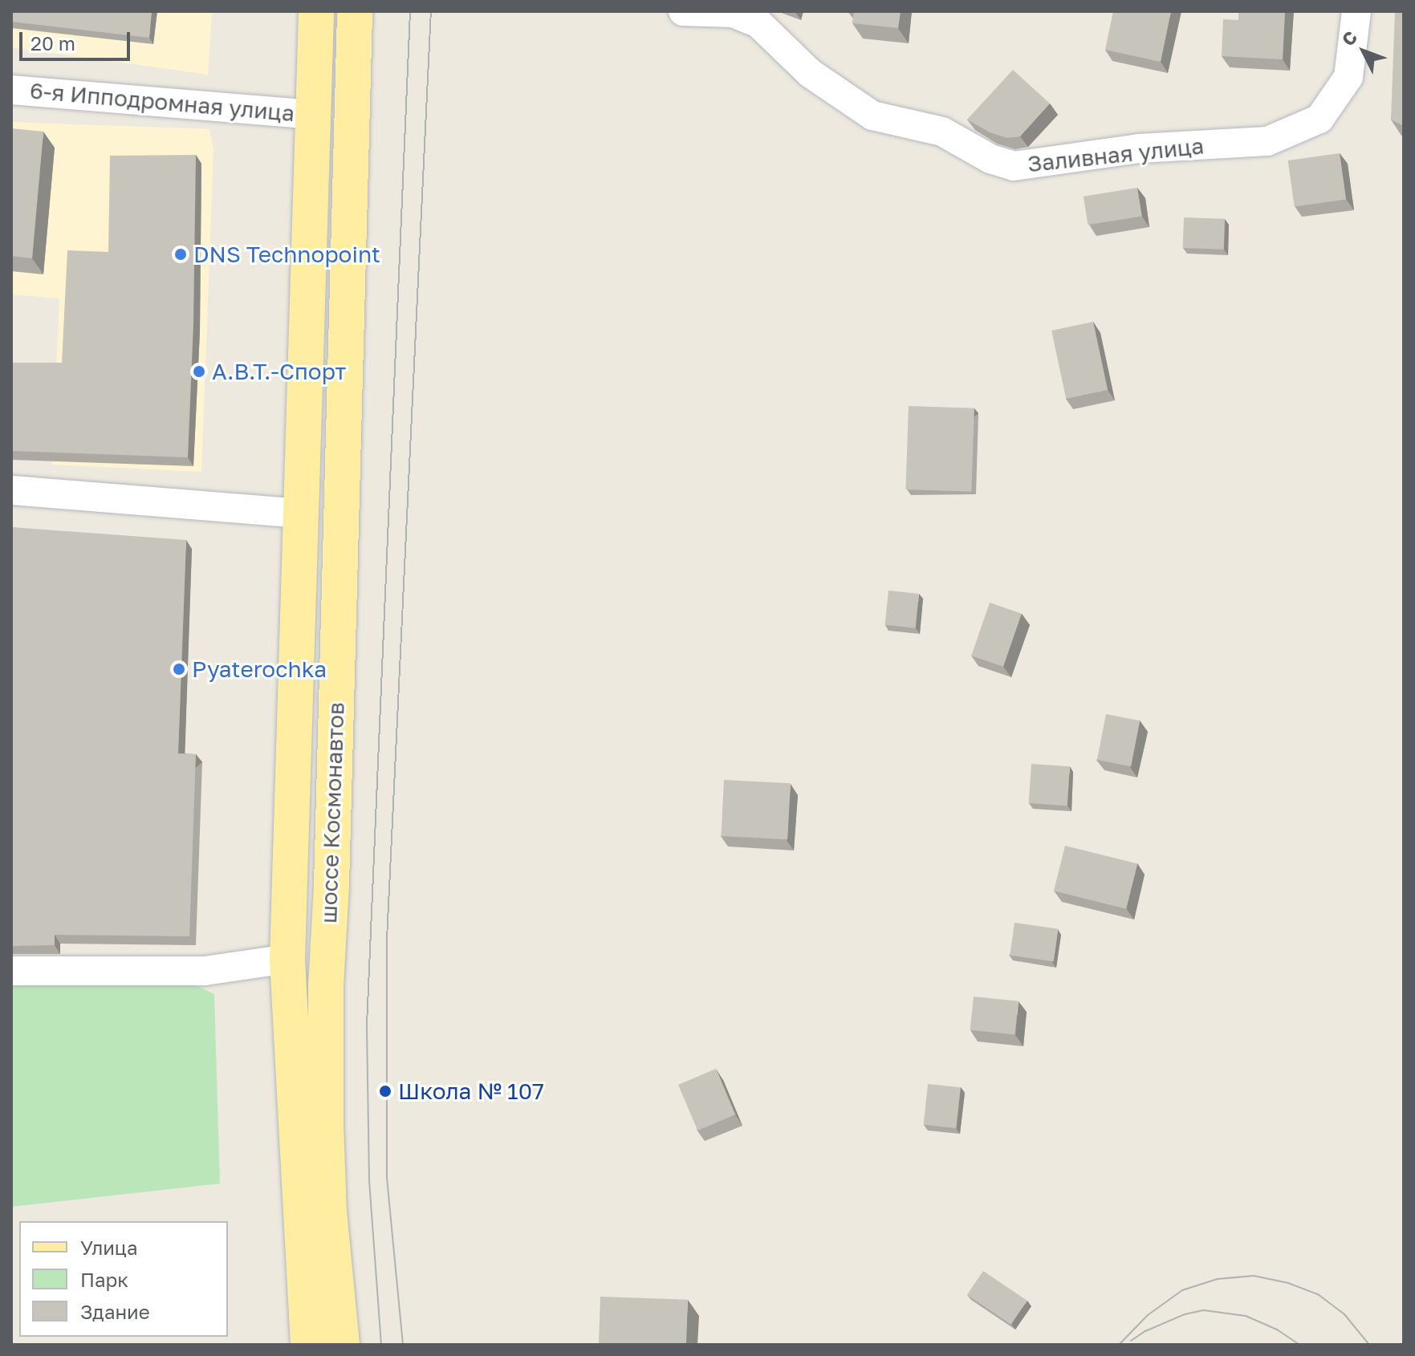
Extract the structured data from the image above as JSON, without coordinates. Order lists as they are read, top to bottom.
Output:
{
  "streets": {
    "main road": ["шоссе Космонавтов"],
    "street": ["6-я Ипподромная улица", "Заливная улица"]
  },
  "crossings": [
    ["6-я Ипподромная улица", "шоссе Космонавтов"]
  ],
  "places": [
    "DNS Technopoint",
    "А.В.Т.-Спорт",
    "Pyaterochka",
    "Школа № 107"
  ],
  "legend": ["Улица", "Парк", "Здание"],
  "scale_bar": "20 m",
  "north": "top left"
}
